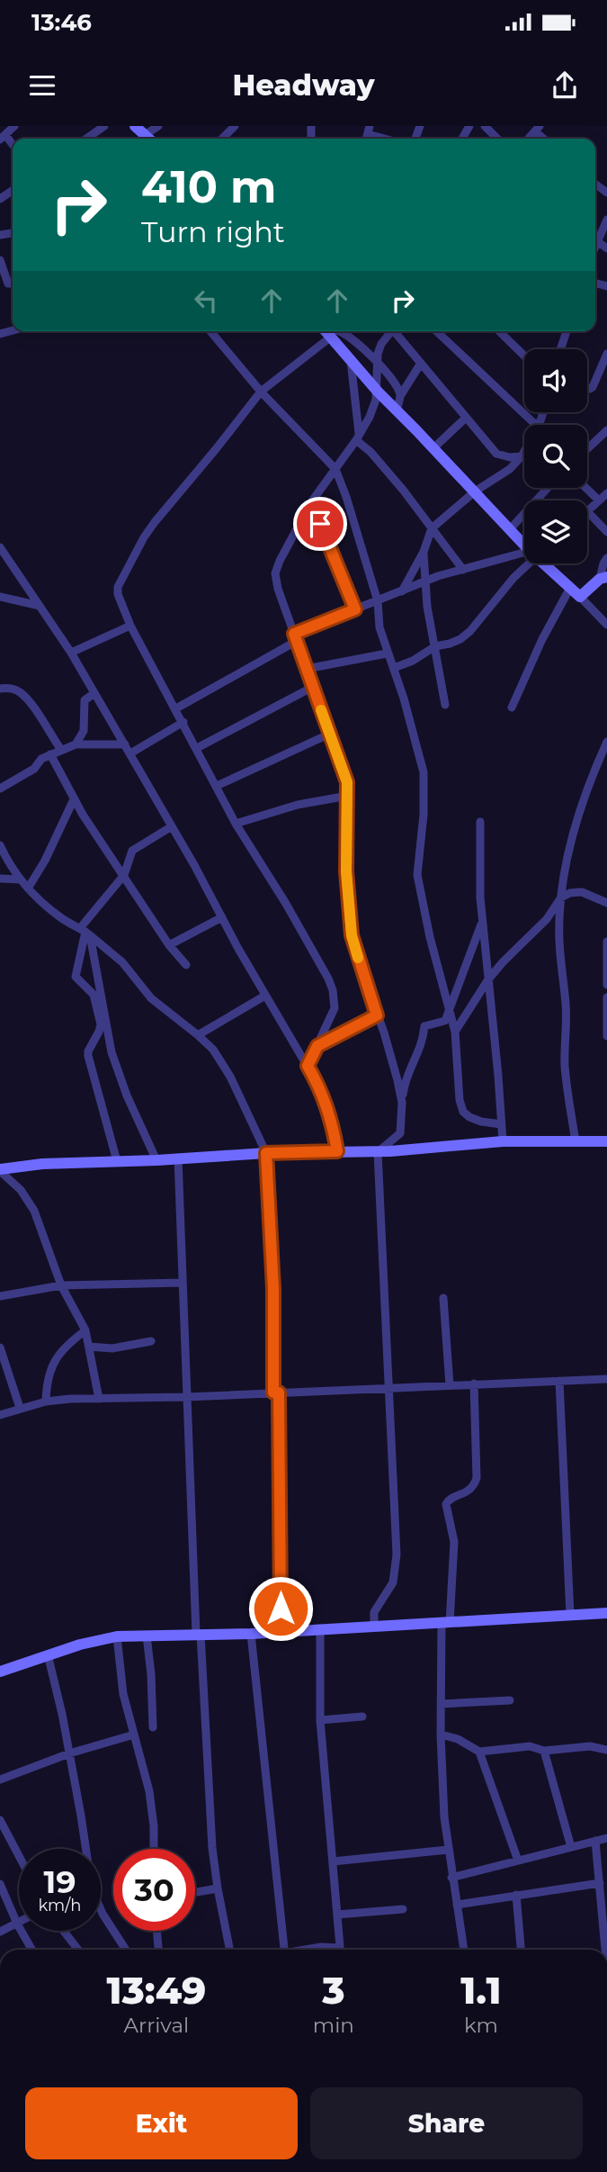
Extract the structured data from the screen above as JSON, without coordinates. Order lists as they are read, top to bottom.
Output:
{
  "page": {
    "status": "13:46",
    "header": "Headway",
    "turn": ["410 m", "Turn right"],
    "speed": "19 km/h",
    "limit": "30",
    "eta": [
      "13:49",
      "Arrival",
      "3",
      "min",
      "1.1",
      "km"
    ],
    "buttons": ["Exit", "Share"]
  }
}
